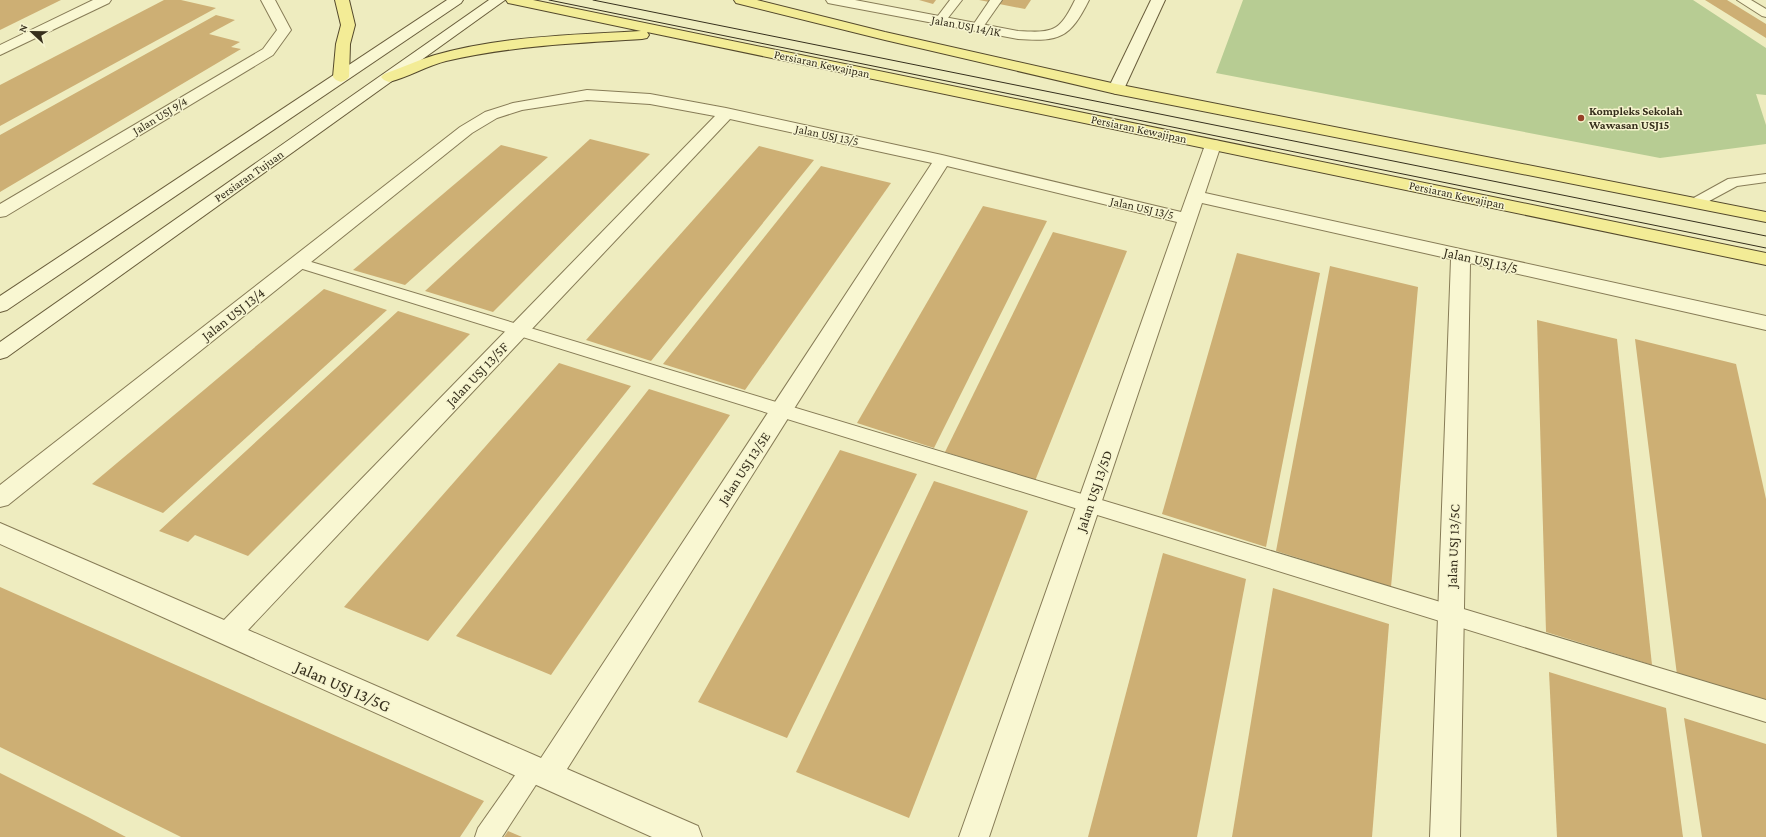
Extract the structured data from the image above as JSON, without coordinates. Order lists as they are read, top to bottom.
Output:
{
  "streets": {
    "main road": ["Persiaran Kewajipan"],
    "street": [
      "Jalan USJ 14/1K",
      "Jalan USJ 9/4",
      "Jalan USJ 13/5",
      "Persiaran Tujuan",
      "Jalan USJ 13/4",
      "Jalan USJ 13/5F",
      "Jalan USJ 13/5E",
      "Jalan USJ 13/5D",
      "Jalan USJ 13/5C",
      "Jalan USJ 13/5G"
    ]
  },
  "crossings": [
    ["Persiaran Kewajipan", "Jalan USJ 13/5D"],
    ["Jalan USJ 13/5", "Jalan USJ 13/4"],
    ["Jalan USJ 13/5", "Jalan USJ 13/5F"],
    ["Jalan USJ 13/5", "Jalan USJ 13/5E"],
    ["Jalan USJ 13/5", "Jalan USJ 13/5D"],
    ["Jalan USJ 13/5", "Jalan USJ 13/5C"],
    ["Jalan USJ 13/5F", "Jalan USJ 13/5G"],
    ["Jalan USJ 13/5E", "Jalan USJ 13/5G"]
  ],
  "places": ["Kompleks Sekolah Wawasan USJ15"],
  "north": "left"
}
